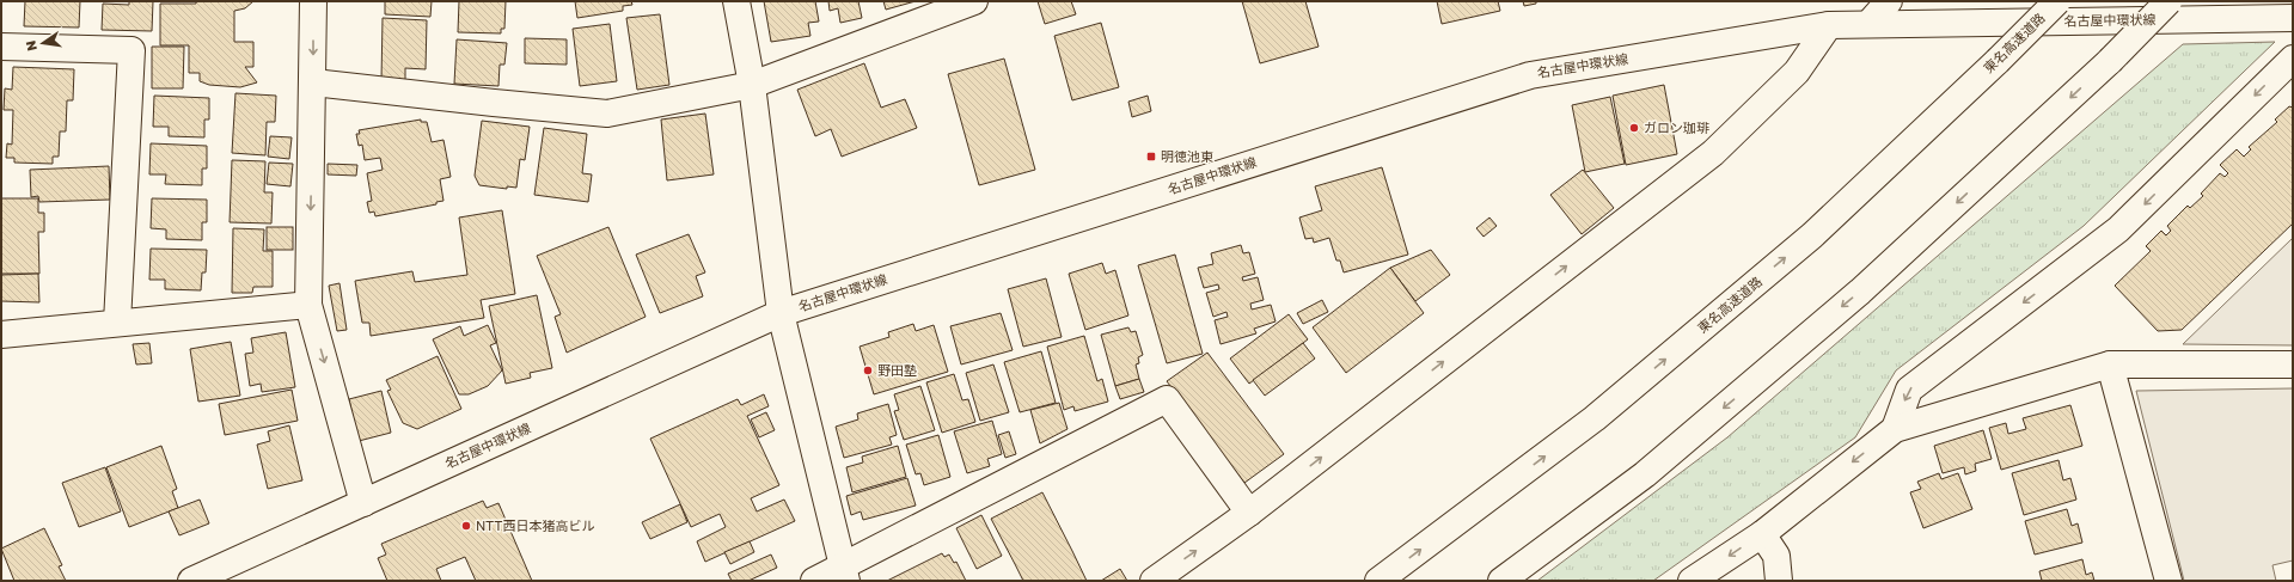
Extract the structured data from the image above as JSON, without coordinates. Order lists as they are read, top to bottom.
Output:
{
  "streets": {
    "main road": ["名古屋中環状線", "東名高速道路"]
  },
  "places": {
    "other": ["ガロン珈琲", "野田塾", "NTT西日本猪高ビル"],
    "transit": ["明徳池東"]
  },
  "north": "left"
}
